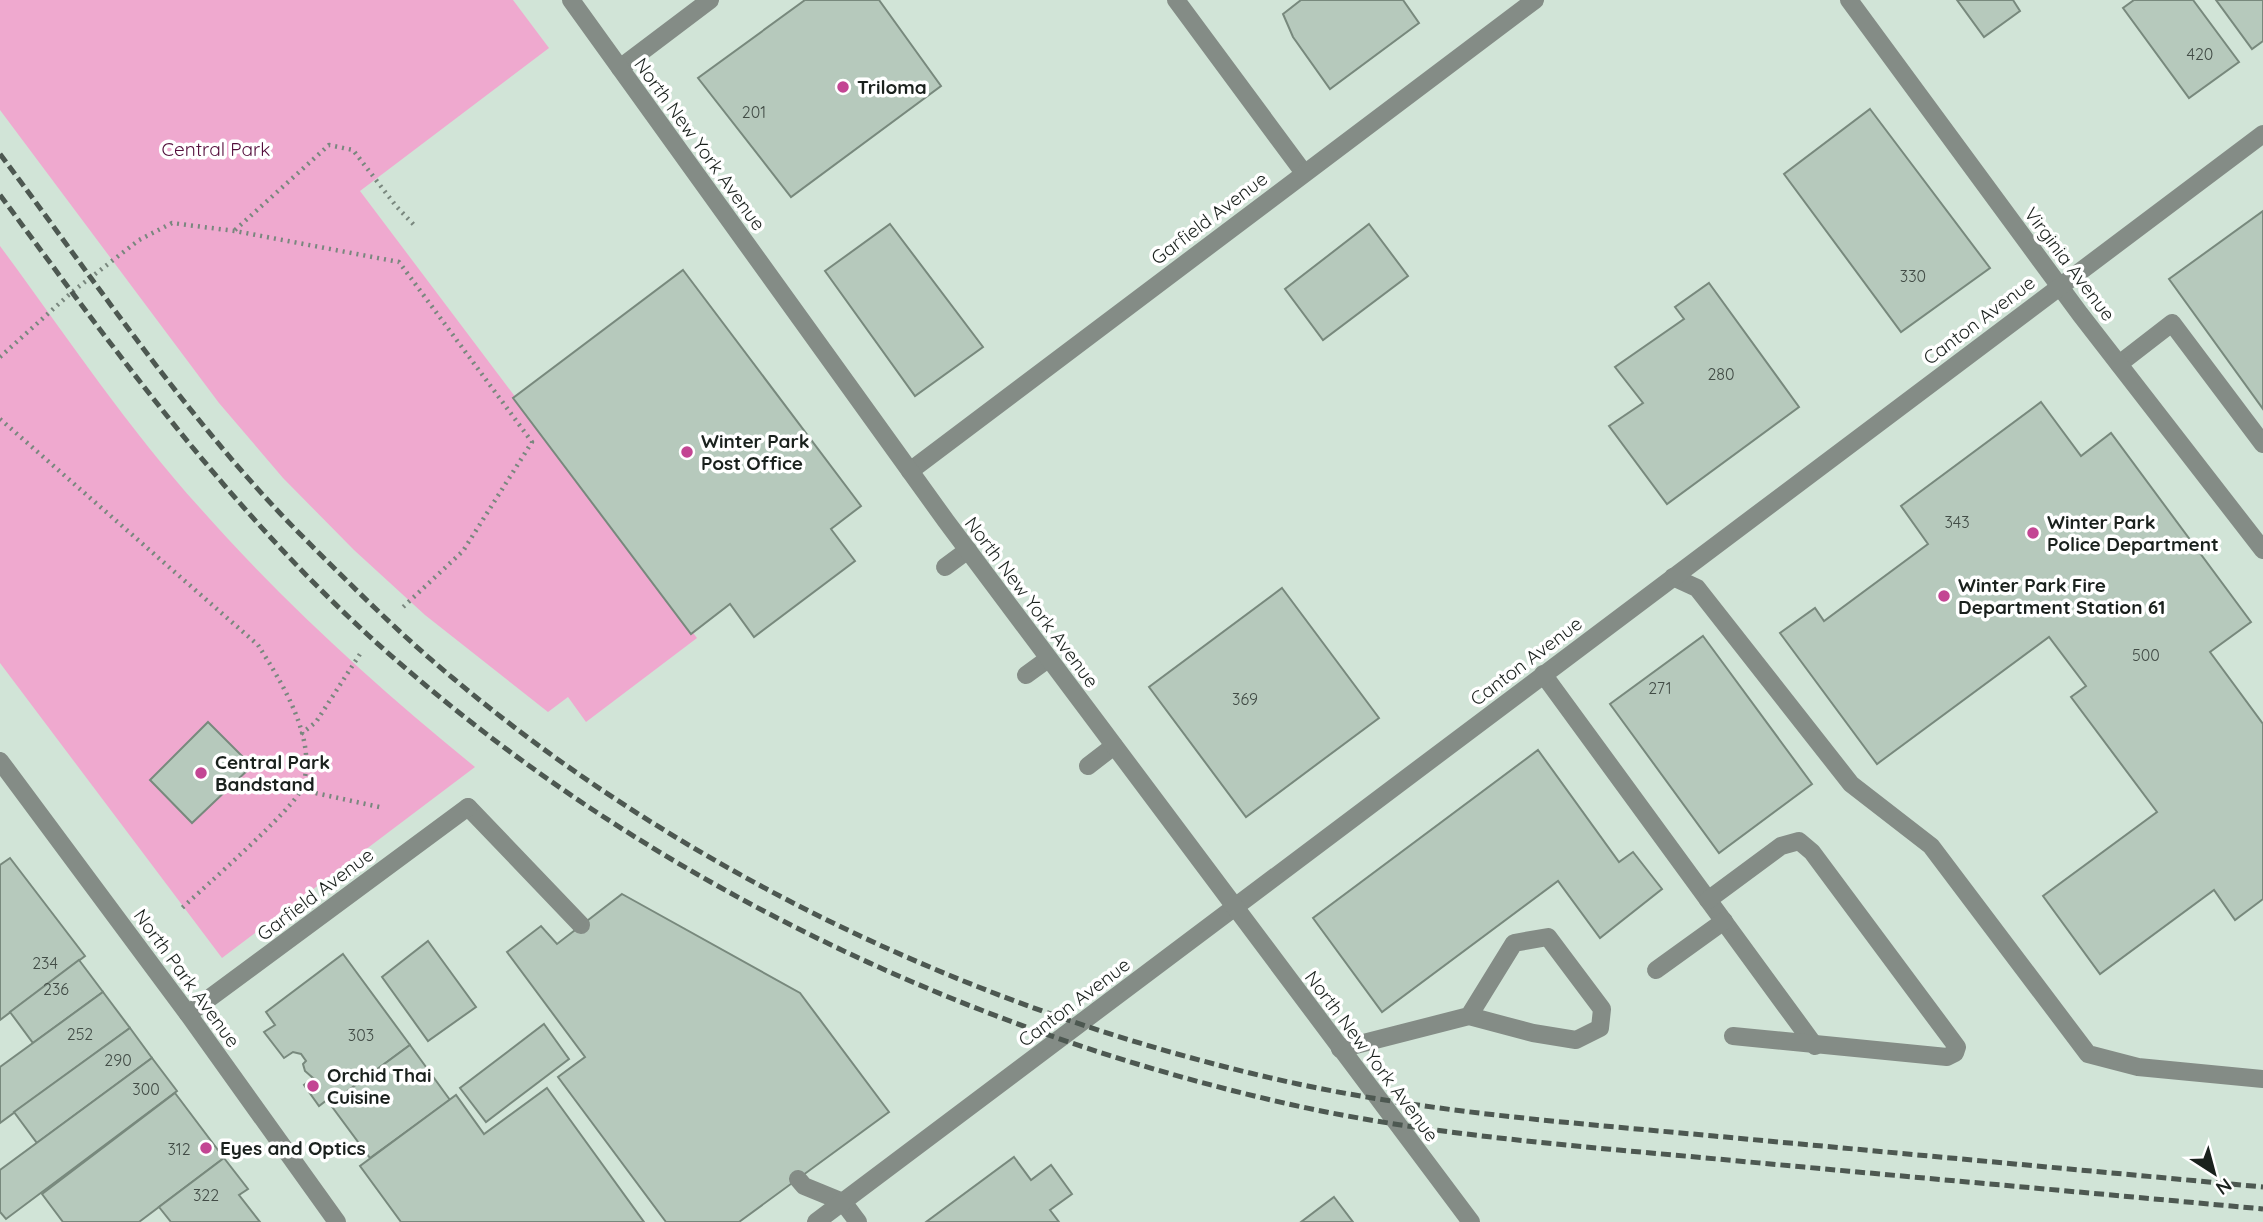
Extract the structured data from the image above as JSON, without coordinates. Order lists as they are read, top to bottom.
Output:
{
  "streets": {
    "street": [
      "North New York Avenue",
      "Garfield Avenue",
      "Virginia Avenue",
      "Canton Avenue",
      "North Park Avenue"
    ]
  },
  "crossings": [
    ["North New York Avenue", "Garfield Avenue"],
    ["North New York Avenue", "Canton Avenue"],
    ["Garfield Avenue", "North Park Avenue"],
    ["Virginia Avenue", "Canton Avenue"]
  ],
  "parks": ["Central Park"],
  "places": [
    "Triloma",
    "Winter Park Post Office",
    "Winter Park Police Department",
    "Winter Park Fire Department Station 61",
    "Central Park Bandstand",
    "Orchid Thai Cuisine",
    "Eyes and Optics"
  ],
  "house_numbers": [
    "420",
    "201",
    "330",
    "280",
    "343",
    "500",
    "271",
    "369",
    "234",
    "236",
    "252",
    "303",
    "290",
    "300",
    "312",
    "322"
  ],
  "north": "bottom right"
}
